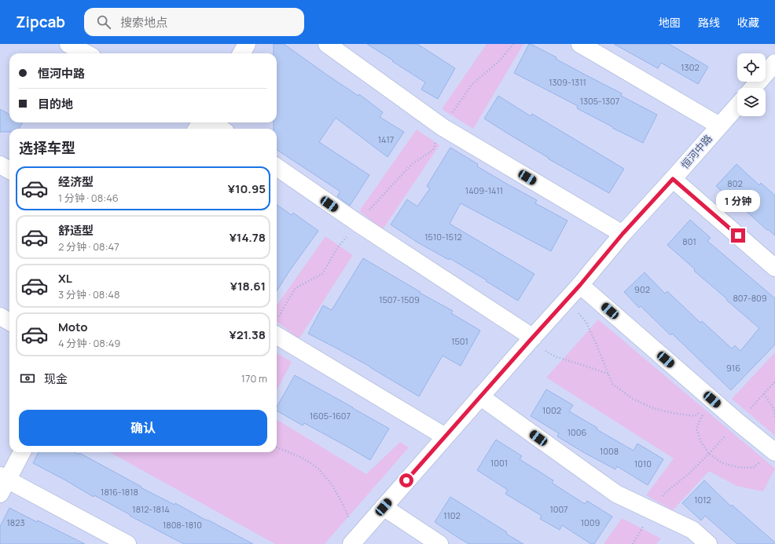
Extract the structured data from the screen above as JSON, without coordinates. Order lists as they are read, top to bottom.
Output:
{
  "streets": {
    "street": ["恒河中路"]
  },
  "house_numbers": [
    "1302",
    "1309-1311",
    "1305-1307",
    "1417",
    "802",
    "1409-1411",
    "1510-1512",
    "801",
    "902",
    "807-809",
    "1507-1509",
    "1501",
    "916",
    "1002",
    "1605-1607",
    "1006",
    "1008",
    "1001",
    "1010",
    "1816-1818",
    "1012",
    "1812-1814",
    "1007",
    "1102",
    "1823",
    "1009",
    "1808-1810"
  ],
  "page": {
    "header": "Zipcab",
    "search": "搜索地点",
    "nav": ["地图", "路线", "收藏"],
    "banner": ["恒河中路", "目的地"],
    "heading": "选择车型",
    "list": [
      {
        "name": "经济型",
        "note": "1 分钟 · 08:46",
        "value": "¥10.95"
      },
      {
        "name": "舒适型",
        "note": "2 分钟 · 08:47",
        "value": "¥14.78"
      },
      {
        "name": "XL",
        "note": "3 分钟 · 08:48",
        "value": "¥18.61"
      },
      {
        "name": "Moto",
        "note": "4 分钟 · 08:49",
        "value": "¥21.38"
      }
    ],
    "bubble": "1 分钟",
    "pay": ["现金", "170 m"],
    "buttons": "确认"
  }
}
